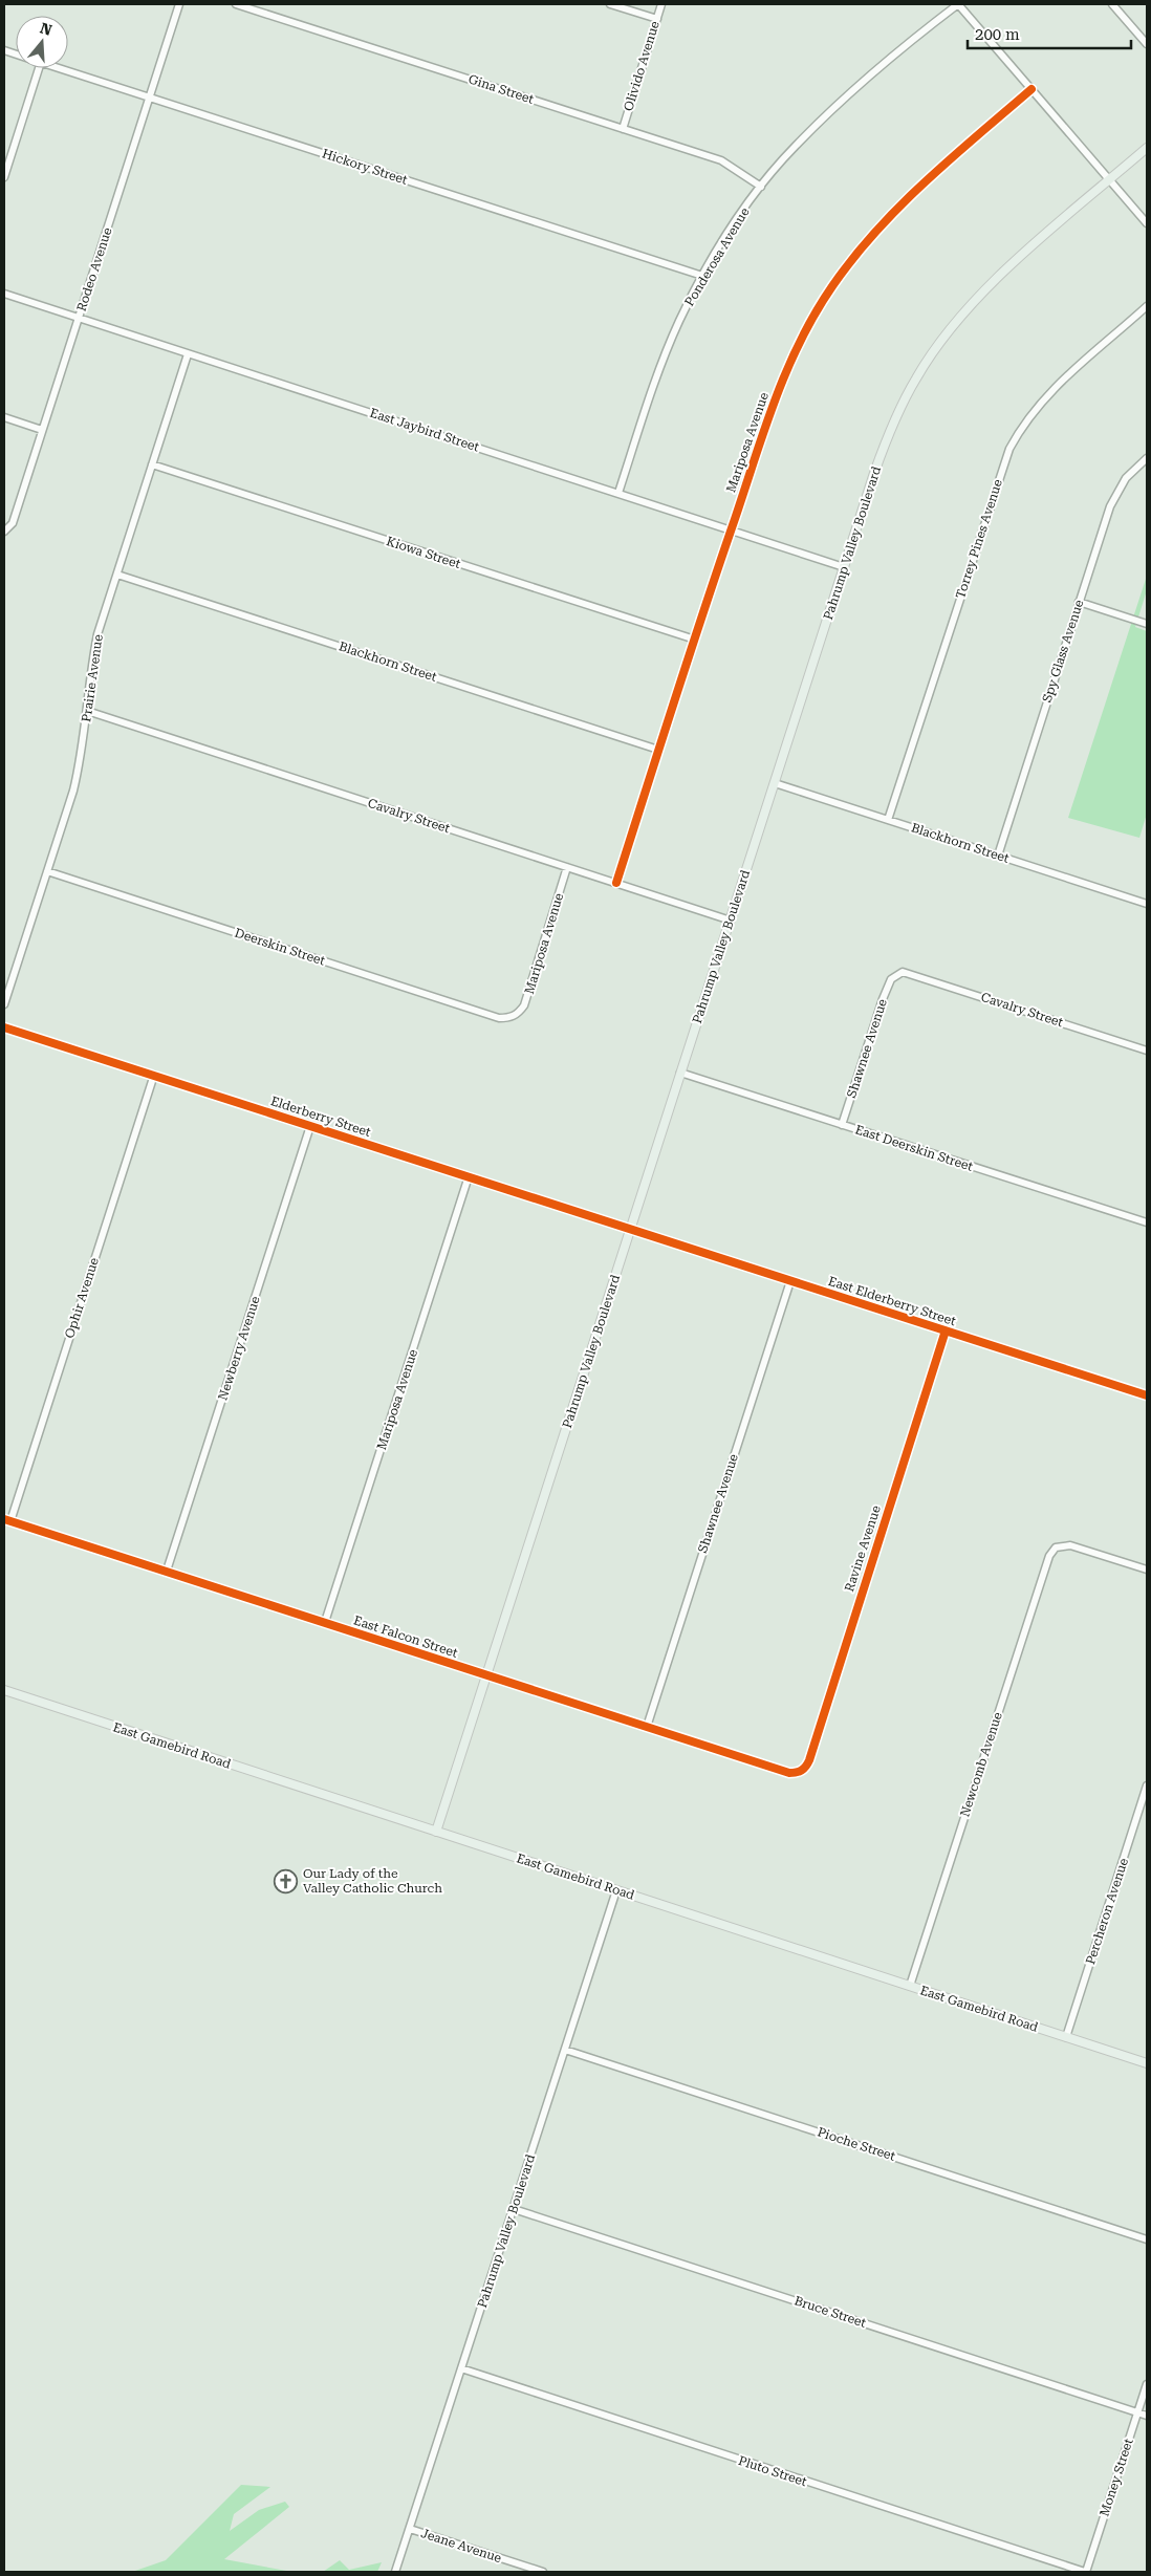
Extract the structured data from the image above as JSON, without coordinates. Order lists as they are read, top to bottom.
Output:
{
  "streets": {
    "main road": ["Pahrump Valley Boulevard", "East Gamebird Road"],
    "street": [
      "Olivido Avenue",
      "Gina Street",
      "Hickory Street",
      "Ponderosa Avenue",
      "Rodeo Avenue",
      "East Jaybird Street",
      "Mariposa Avenue",
      "Torrey Pines Avenue",
      "Kiowa Street",
      "Spy Glass Avenue",
      "Blackhorn Street",
      "Prairie Avenue",
      "Cavalry Street",
      "Deerskin Street",
      "Shawnee Avenue",
      "Elderberry Street",
      "East Deerskin Street",
      "Ophir Avenue",
      "East Elderberry Street",
      "Newberry Avenue",
      "Ravine Avenue",
      "East Falcon Street",
      "Newcomb Avenue",
      "Percheron Avenue",
      "Pioche Street",
      "Bruce Street",
      "Pluto Street",
      "Money Street",
      "Jeane Avenue"
    ]
  },
  "crossings": [
    ["Olivido Avenue", "Gina Street"],
    ["Gina Street", "Ponderosa Avenue"],
    ["Hickory Street", "Ponderosa Avenue"],
    ["Hickory Street", "Rodeo Avenue"],
    ["Ponderosa Avenue", "East Jaybird Street"],
    ["Rodeo Avenue", "East Jaybird Street"],
    ["East Jaybird Street", "Mariposa Avenue"],
    ["East Jaybird Street", "Pahrump Valley Boulevard"],
    ["East Jaybird Street", "Prairie Avenue"],
    ["Mariposa Avenue", "Kiowa Street"],
    ["Mariposa Avenue", "Blackhorn Street"],
    ["Mariposa Avenue", "Cavalry Street"],
    ["Mariposa Avenue", "Deerskin Street"],
    ["Mariposa Avenue", "Elderberry Street"],
    ["Mariposa Avenue", "East Falcon Street"],
    ["Torrey Pines Avenue", "Blackhorn Street"],
    ["Pahrump Valley Boulevard", "Blackhorn Street"],
    ["Pahrump Valley Boulevard", "Cavalry Street"],
    ["Pahrump Valley Boulevard", "Elderberry Street"],
    ["Pahrump Valley Boulevard", "East Deerskin Street"],
    ["Pahrump Valley Boulevard", "East Elderberry Street"],
    ["Pahrump Valley Boulevard", "East Falcon Street"],
    ["Pahrump Valley Boulevard", "East Gamebird Road"],
    ["Pahrump Valley Boulevard", "Pioche Street"],
    ["Pahrump Valley Boulevard", "Bruce Street"],
    ["Pahrump Valley Boulevard", "Pluto Street"],
    ["Pahrump Valley Boulevard", "Jeane Avenue"],
    ["Kiowa Street", "Prairie Avenue"],
    ["Spy Glass Avenue", "Blackhorn Street"],
    ["Blackhorn Street", "Prairie Avenue"],
    ["Prairie Avenue", "Cavalry Street"],
    ["Prairie Avenue", "Deerskin Street"],
    ["Cavalry Street", "Shawnee Avenue"],
    ["Shawnee Avenue", "East Deerskin Street"],
    ["Shawnee Avenue", "East Elderberry Street"],
    ["Shawnee Avenue", "East Falcon Street"],
    ["Elderberry Street", "Ophir Avenue"],
    ["Elderberry Street", "East Elderberry Street"],
    ["Elderberry Street", "Newberry Avenue"],
    ["Ophir Avenue", "East Falcon Street"],
    ["East Elderberry Street", "Ravine Avenue"],
    ["Newberry Avenue", "East Falcon Street"],
    ["Ravine Avenue", "East Falcon Street"],
    ["East Gamebird Road", "Newcomb Avenue"],
    ["East Gamebird Road", "Percheron Avenue"],
    ["Bruce Street", "Money Street"],
    ["Pluto Street", "Money Street"]
  ],
  "places": {
    "church": ["Our Lady of the Valley Catholic Church"]
  },
  "scale_bar": "200 m",
  "north": "top"
}
